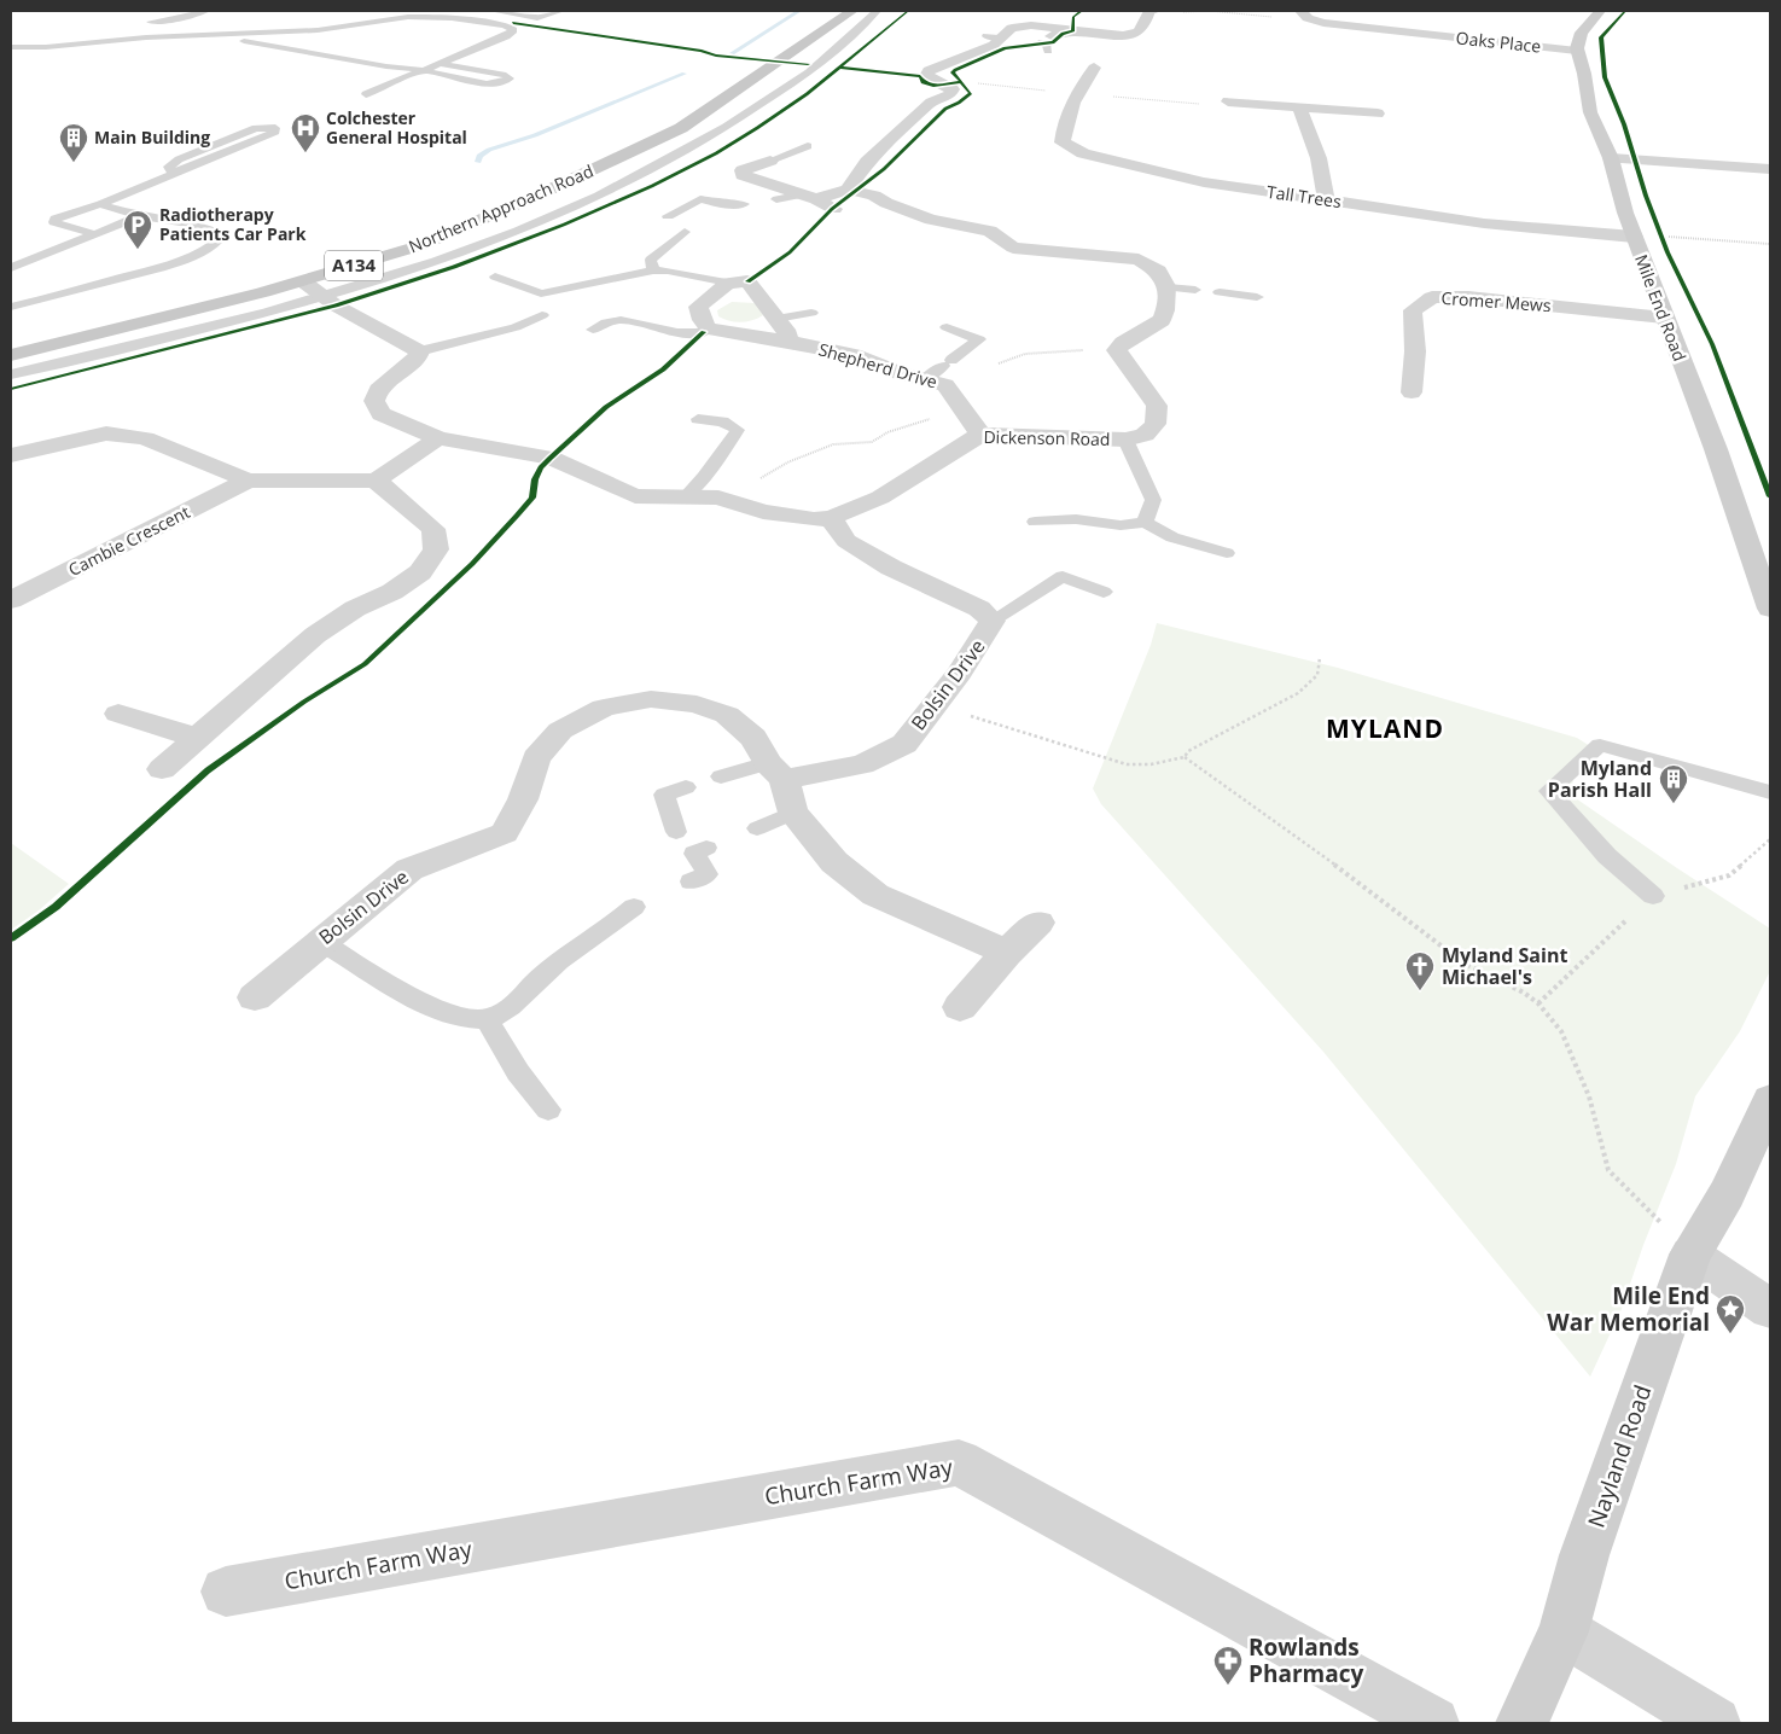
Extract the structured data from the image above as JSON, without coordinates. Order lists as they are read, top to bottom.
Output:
{
  "streets": {
    "main road": ["Northern Approach Road", "A134"],
    "street": [
      "Oaks Place",
      "Tall Trees",
      "Cromer Mews",
      "Mile End Road",
      "Shepherd Drive",
      "Dickenson Road",
      "Cambie Crescent",
      "Bolsin Drive",
      "Nayland Road",
      "Church Farm Way"
    ]
  },
  "crossings": [
    ["Oaks Place", "Mile End Road"],
    ["Tall Trees", "Mile End Road"],
    ["Cromer Mews", "Mile End Road"],
    ["Shepherd Drive", "Dickenson Road"],
    ["Dickenson Road", "Bolsin Drive"]
  ],
  "districts": ["MYLAND"],
  "places": {
    "hospital": ["Colchester General Hospital"],
    "building": ["Main Building", "Myland Parish Hall"],
    "parking": ["Radiotherapy Patients Car Park"],
    "church": ["Myland Saint Michael's"],
    "place": ["Mile End War Memorial"],
    "pharmacy": ["Rowlands Pharmacy"]
  }
}
